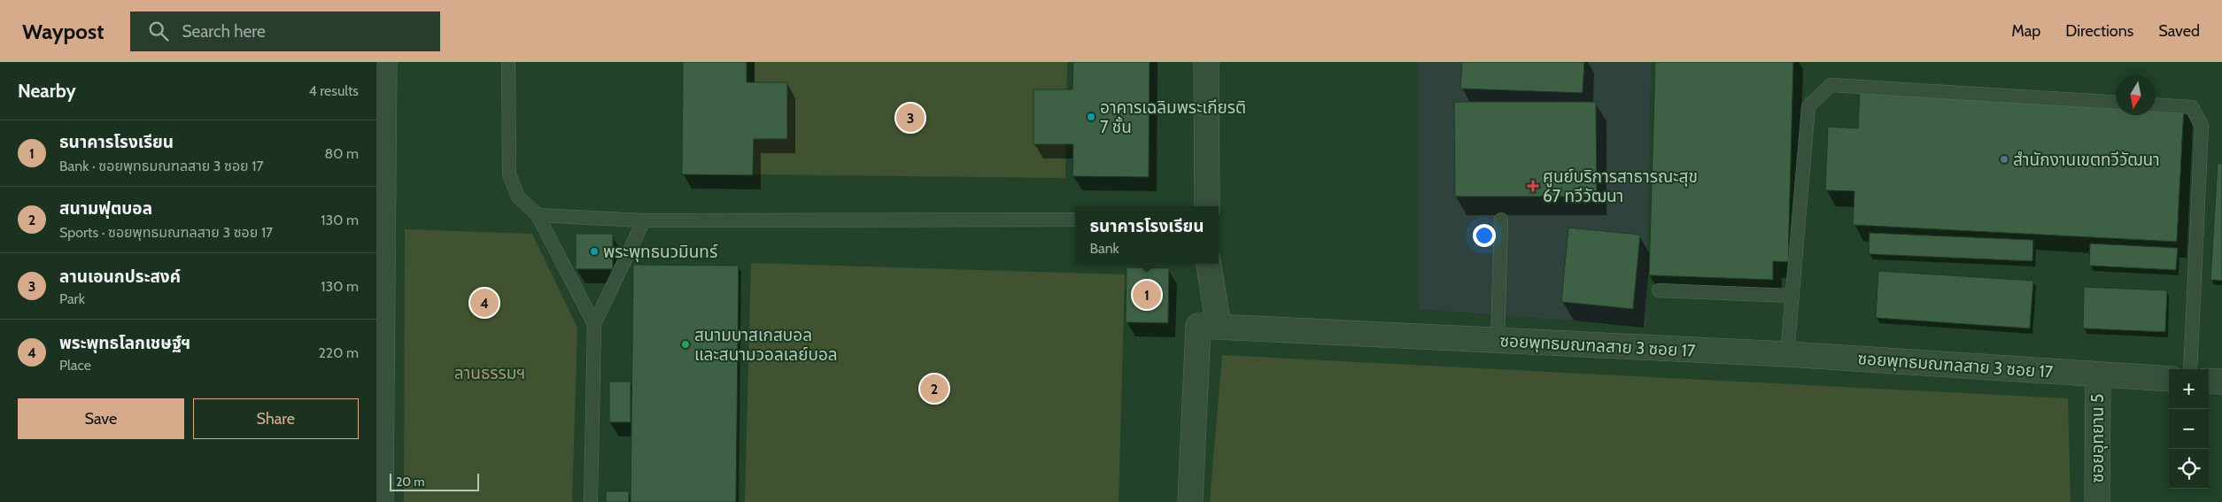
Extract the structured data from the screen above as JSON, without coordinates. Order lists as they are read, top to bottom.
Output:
{
  "streets": {
    "street": ["ซอยพุทธมณฑลสาย 3 ซอย 17", "ซอยอุทยาน 5"]
  },
  "crossings": [
    ["ซอยพุทธมณฑลสาย 3 ซอย 17", "ซอยอุทยาน 5"]
  ],
  "parks": ["ลานธรรมฯ"],
  "places": {
    "other": [
      "อาคารเฉลิมพระเกียรติ 7 ชั้น",
      "สำนักงานเขตทวีวัฒนา",
      "พระพุทธนวมินทร์",
      "สนามบาสเกสบอล และสนามวอลเลย์บอล"
    ],
    "health": ["ศูนย์บริการสาธารณะสุข 67 ทวีวัฒนา"]
  },
  "scale_bar": "20 m",
  "north": "bottom",
  "page": {
    "header": "Waypost",
    "search": "Search here",
    "nav": ["Map", "Directions", "Saved"],
    "heading": ["Nearby", "4 results"],
    "pins": [
      "3",
      "1",
      "4",
      "2"
    ],
    "list": [
      {
        "mark": "1",
        "name": "ธนาคารโรงเรียน",
        "note": "Bank · ซอยพุทธมณฑลสาย 3 ซอย 17",
        "value": "80 m"
      },
      {
        "mark": "2",
        "name": "สนามฟุตบอล",
        "note": "Sports · ซอยพุทธมณฑลสาย 3 ซอย 17",
        "value": "130 m"
      },
      {
        "mark": "3",
        "name": "ลานเอนกประสงค์",
        "note": "Park",
        "value": "130 m"
      },
      {
        "mark": "4",
        "name": "พระพุทธโลกเชษฐ์ฯ",
        "note": "Place",
        "value": "220 m"
      }
    ],
    "popup": ["ธนาคารโรงเรียน", "Bank"],
    "map_buttons": ["+", "−"],
    "buttons": ["Save", "Share"],
    "scale": "20 m"
  }
}
